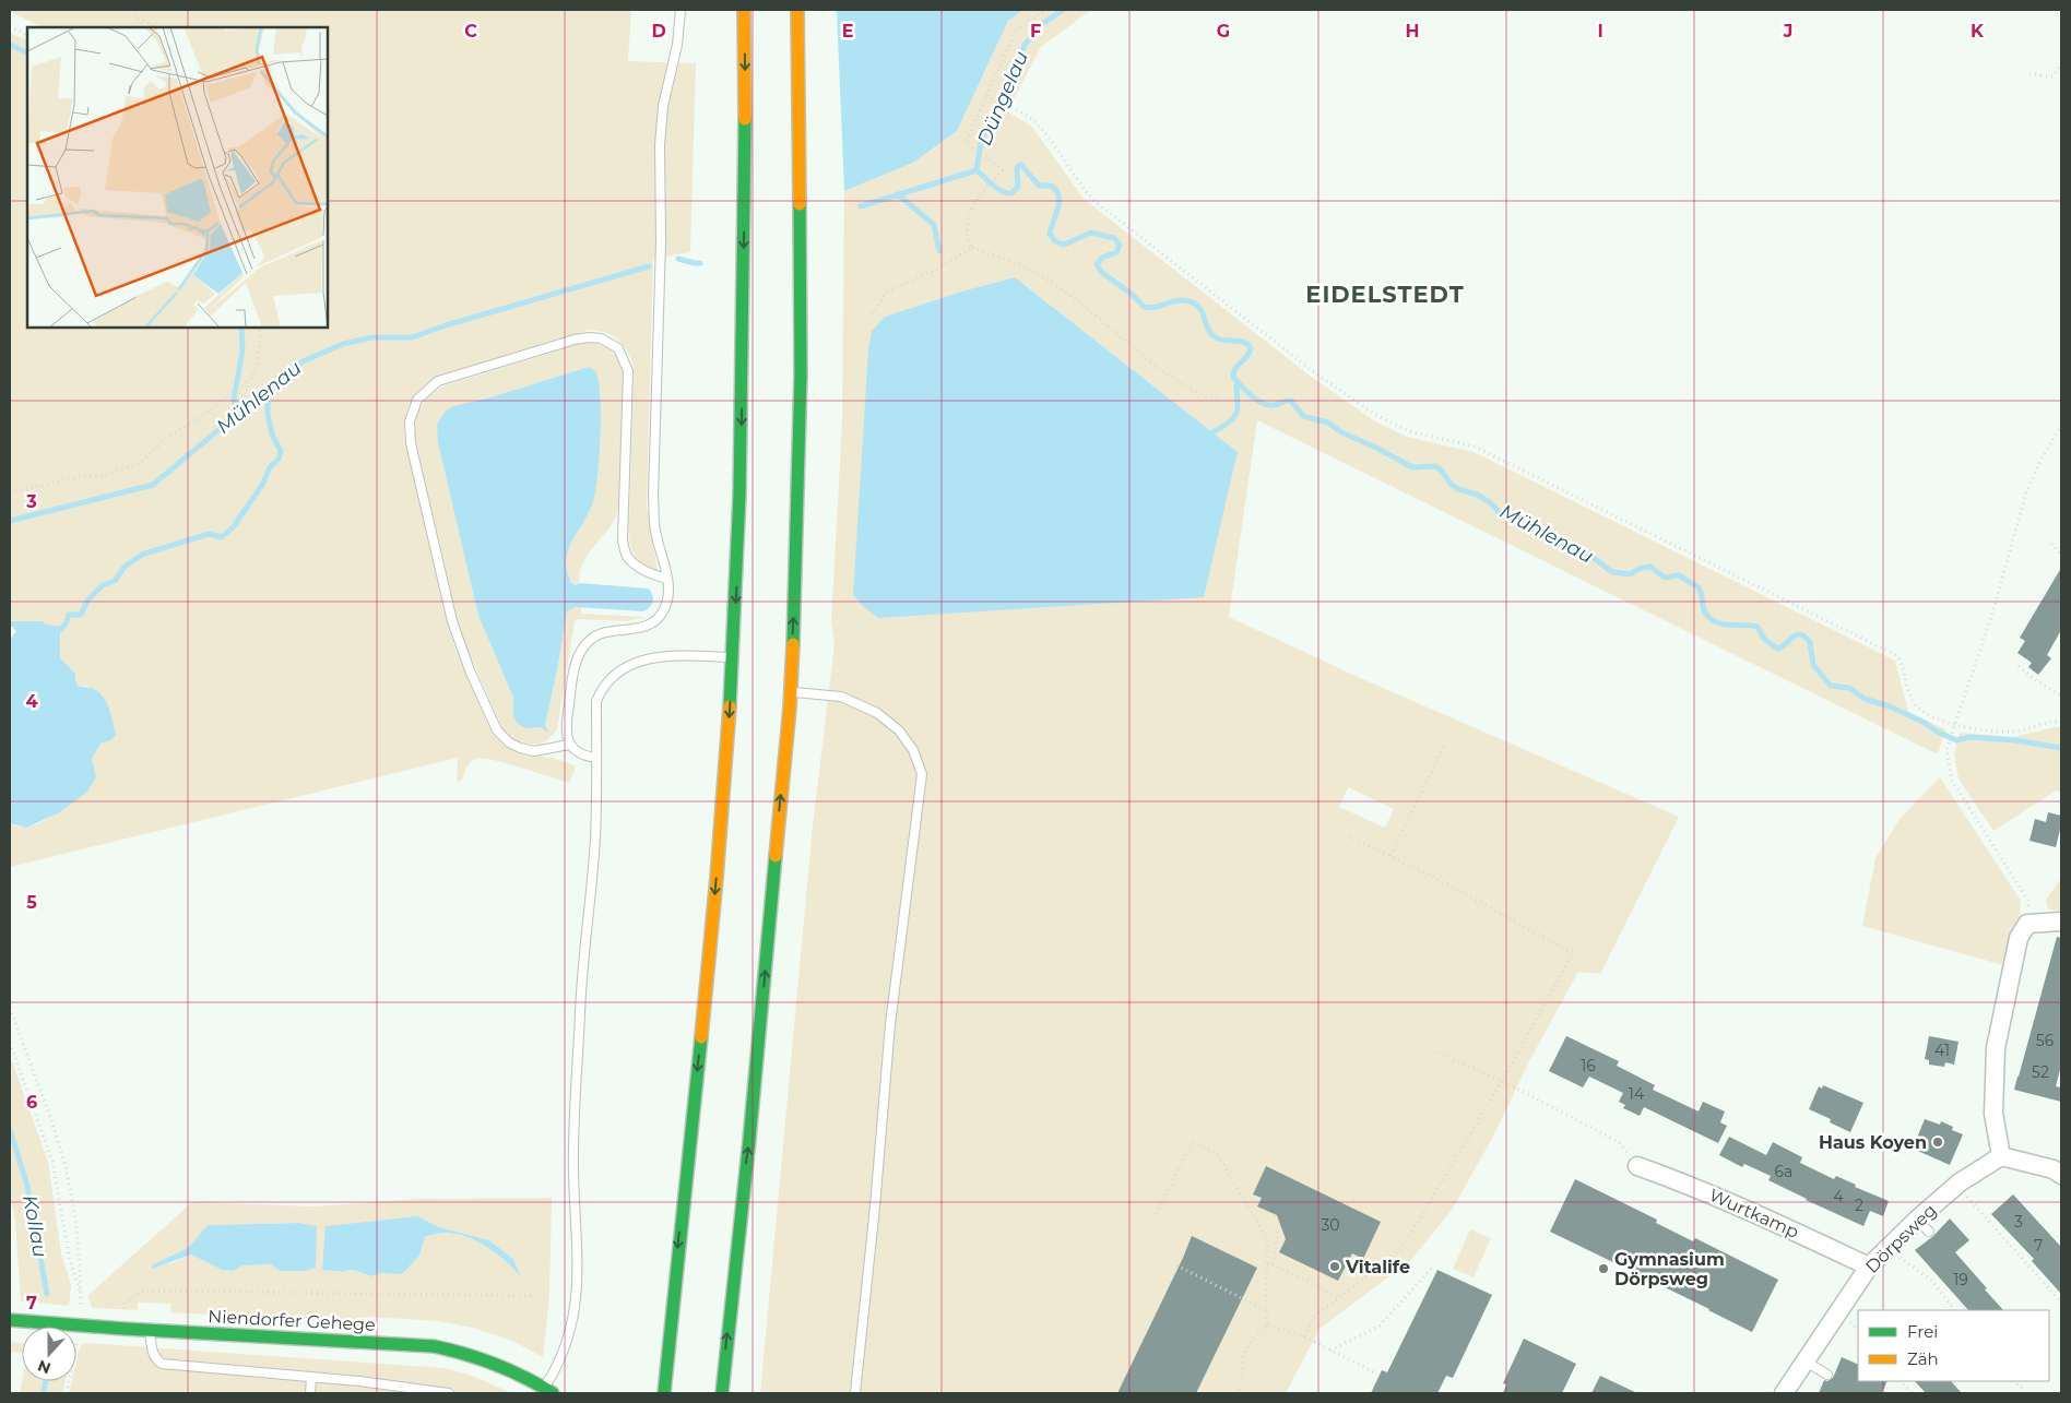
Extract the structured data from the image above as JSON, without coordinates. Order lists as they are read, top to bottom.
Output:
{
  "streets": {
    "main road": ["Niendorfer Gehege"],
    "street": ["Wurtkamp", "Dörpsweg"]
  },
  "crossings": [
    ["Wurtkamp", "Dörpsweg"]
  ],
  "districts": ["EIDELSTEDT"],
  "water": ["Düngelau", "Mühlenau", "Kollau"],
  "places": ["Haus Koyen", "Vitalife", "Gymnasium Dörpsweg"],
  "house_numbers": [
    "56",
    "41",
    "16",
    "52",
    "14",
    "6a",
    "4",
    "2",
    "3",
    "30",
    "7",
    "19"
  ],
  "legend": ["Frei", "Zäh"],
  "north": "bottom",
  "grid": {
    "columns": [
      "C",
      "D",
      "E",
      "F",
      "G",
      "H",
      "I",
      "J",
      "K"
    ],
    "rows": [
      "3",
      "4",
      "5",
      "6",
      "7"
    ]
  }
}
